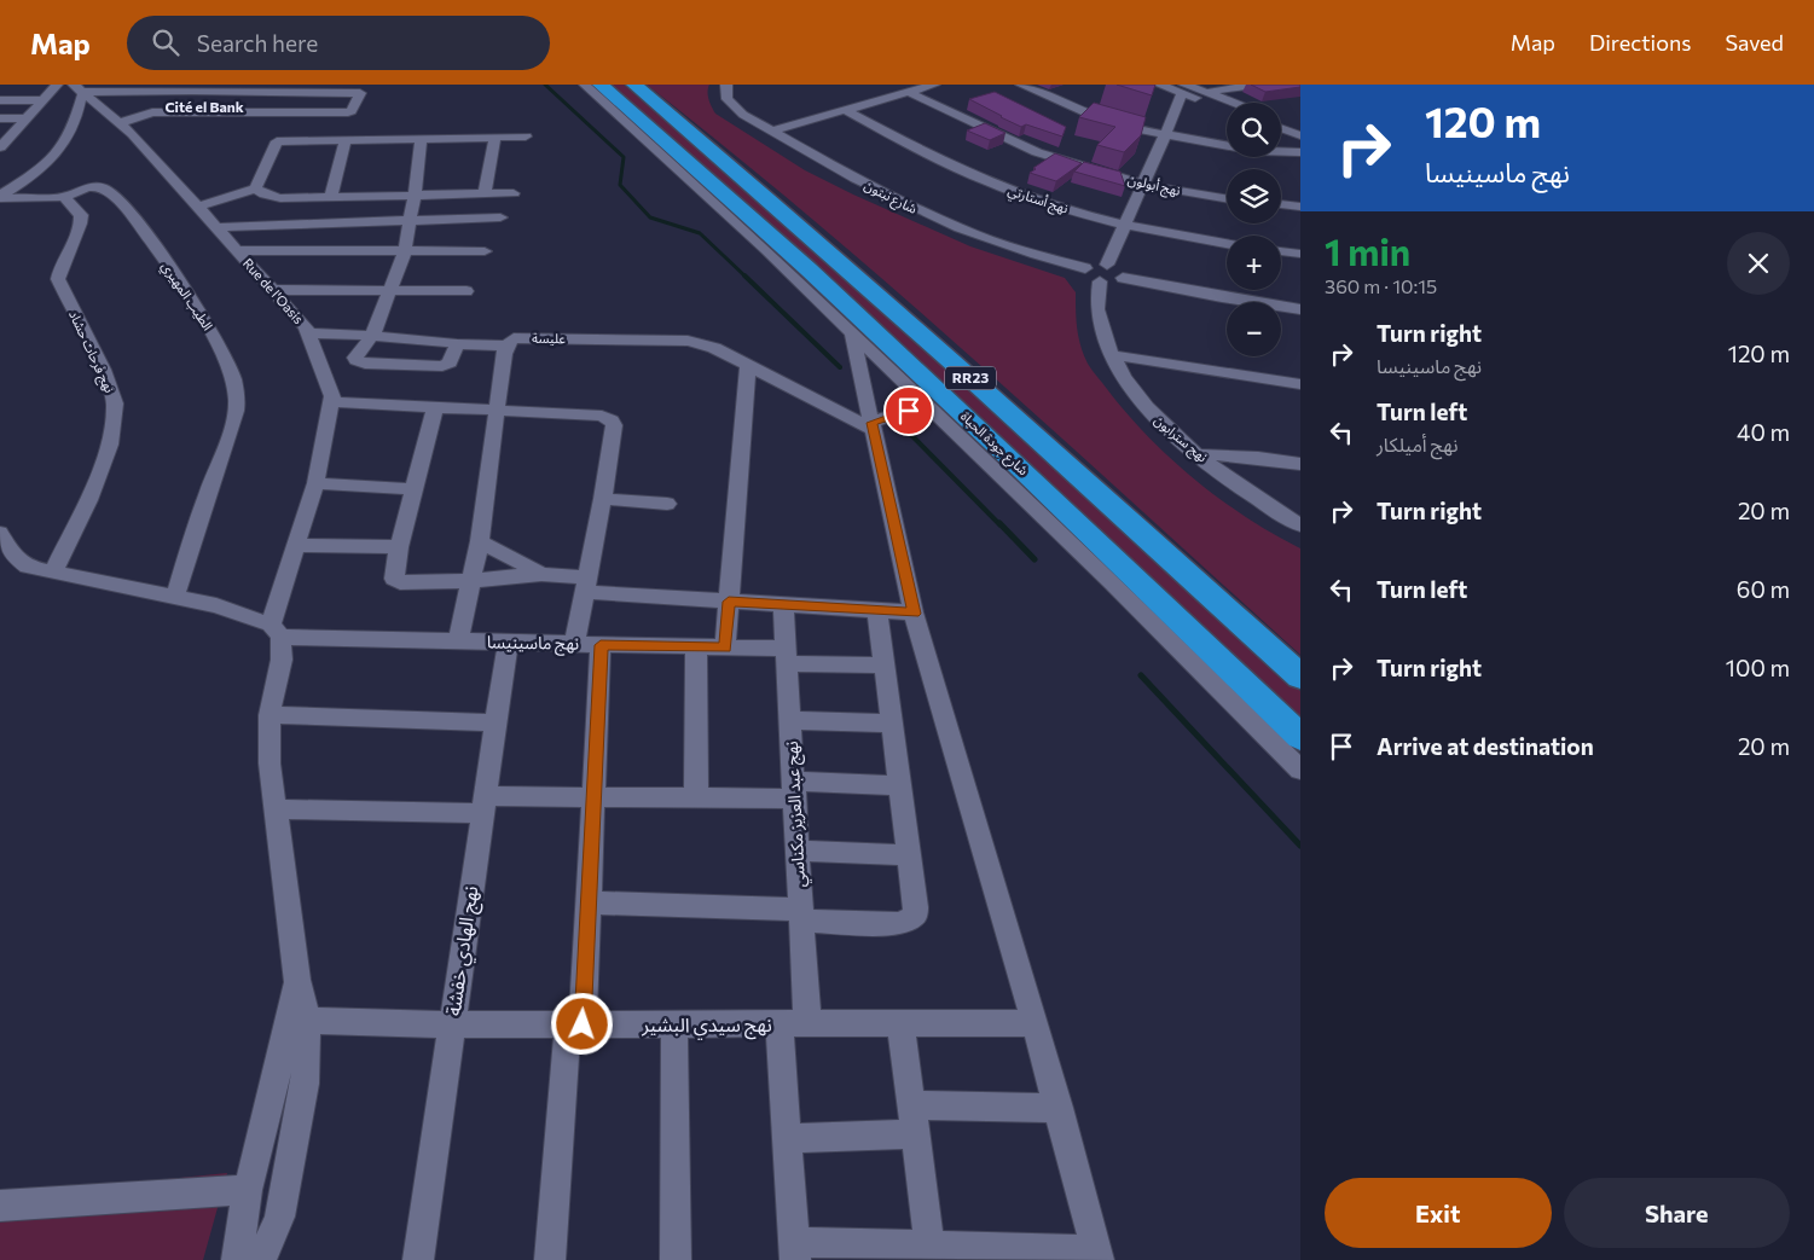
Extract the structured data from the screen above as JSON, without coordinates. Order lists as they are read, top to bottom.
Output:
{
  "streets": {
    "highway": ["RR23", "شارع جودة الحياة"],
    "street": [
      "نهج أبولون",
      "شارع نبتون",
      "نهج أستارتي",
      "Rue de l'Oasis",
      "الطيب المهيري",
      "عليسة",
      "نهج فرحات حشاد",
      "نهج سترابون",
      "نهج ماسينيسا",
      "نهج عبد العزيز مكناسي",
      "نهج الهادي خفشة",
      "نهج سيدي البشير"
    ]
  },
  "crossings": [
    ["Rue de l'Oasis", "عليسة"],
    ["الطيب المهيري", "نهج فرحات حشاد"],
    ["الطيب المهيري", "نهج ماسينيسا"],
    ["نهج فرحات حشاد", "نهج ماسينيسا"],
    ["نهج ماسينيسا", "نهج عبد العزيز مكناسي"],
    ["نهج ماسينيسا", "نهج الهادي خفشة"],
    ["نهج عبد العزيز مكناسي", "نهج سيدي البشير"],
    ["نهج الهادي خفشة", "نهج سيدي البشير"]
  ],
  "districts": ["Cité el Bank"],
  "page": {
    "header": "Map",
    "search": "Search here",
    "nav": ["Map", "Directions", "Saved"],
    "turn": ["120 m", "نهج ماسينيسا"],
    "map_buttons": ["+", "−"],
    "heading": ["1 min", "360 m · 10:15"],
    "list": [
      {
        "name": "Turn right",
        "note": "نهج ماسينيسا",
        "value": "120 m"
      },
      {
        "name": "Turn left",
        "note": "نهج أميلكار",
        "value": "40 m"
      },
      {
        "name": "Turn right",
        "value": "20 m"
      },
      {
        "name": "Turn left",
        "value": "60 m"
      },
      {
        "name": "Turn right",
        "value": "100 m"
      },
      {
        "name": "Arrive at destination",
        "value": "20 m"
      }
    ],
    "buttons": ["Exit", "Share"]
  }
}
